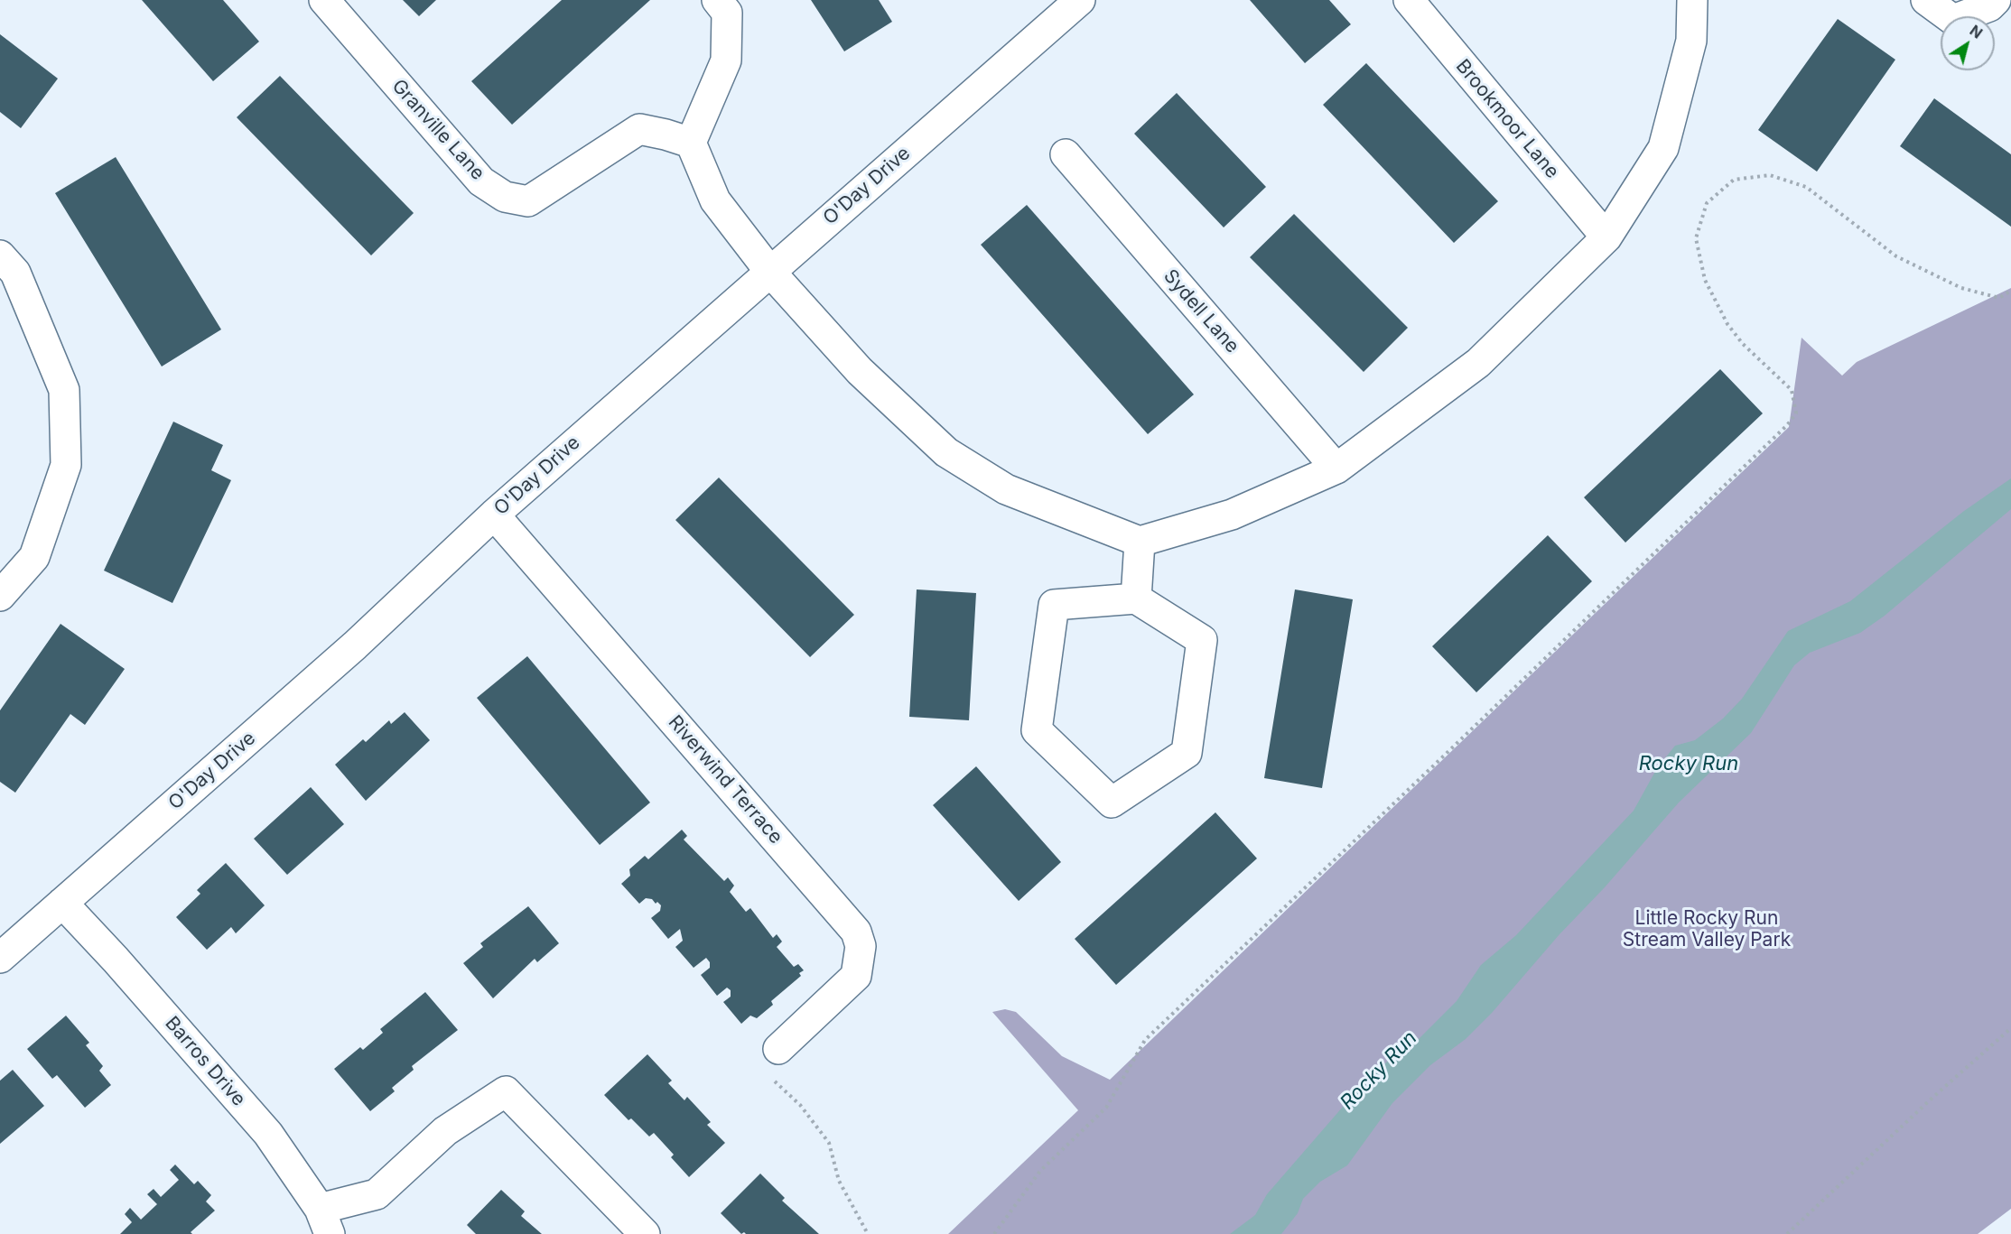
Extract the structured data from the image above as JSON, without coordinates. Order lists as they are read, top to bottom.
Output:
{
  "streets": {
    "street": [
      "Brookmoor Lane",
      "Granville Lane",
      "O'Day Drive",
      "Sydell Lane",
      "Riverwind Terrace",
      "Barros Drive"
    ]
  },
  "crossings": [
    ["O'Day Drive", "Riverwind Terrace"],
    ["O'Day Drive", "Barros Drive"]
  ],
  "water": ["Rocky Run"],
  "parks": ["Little Rocky Run Stream Valley Park"],
  "north": "top right"
}
